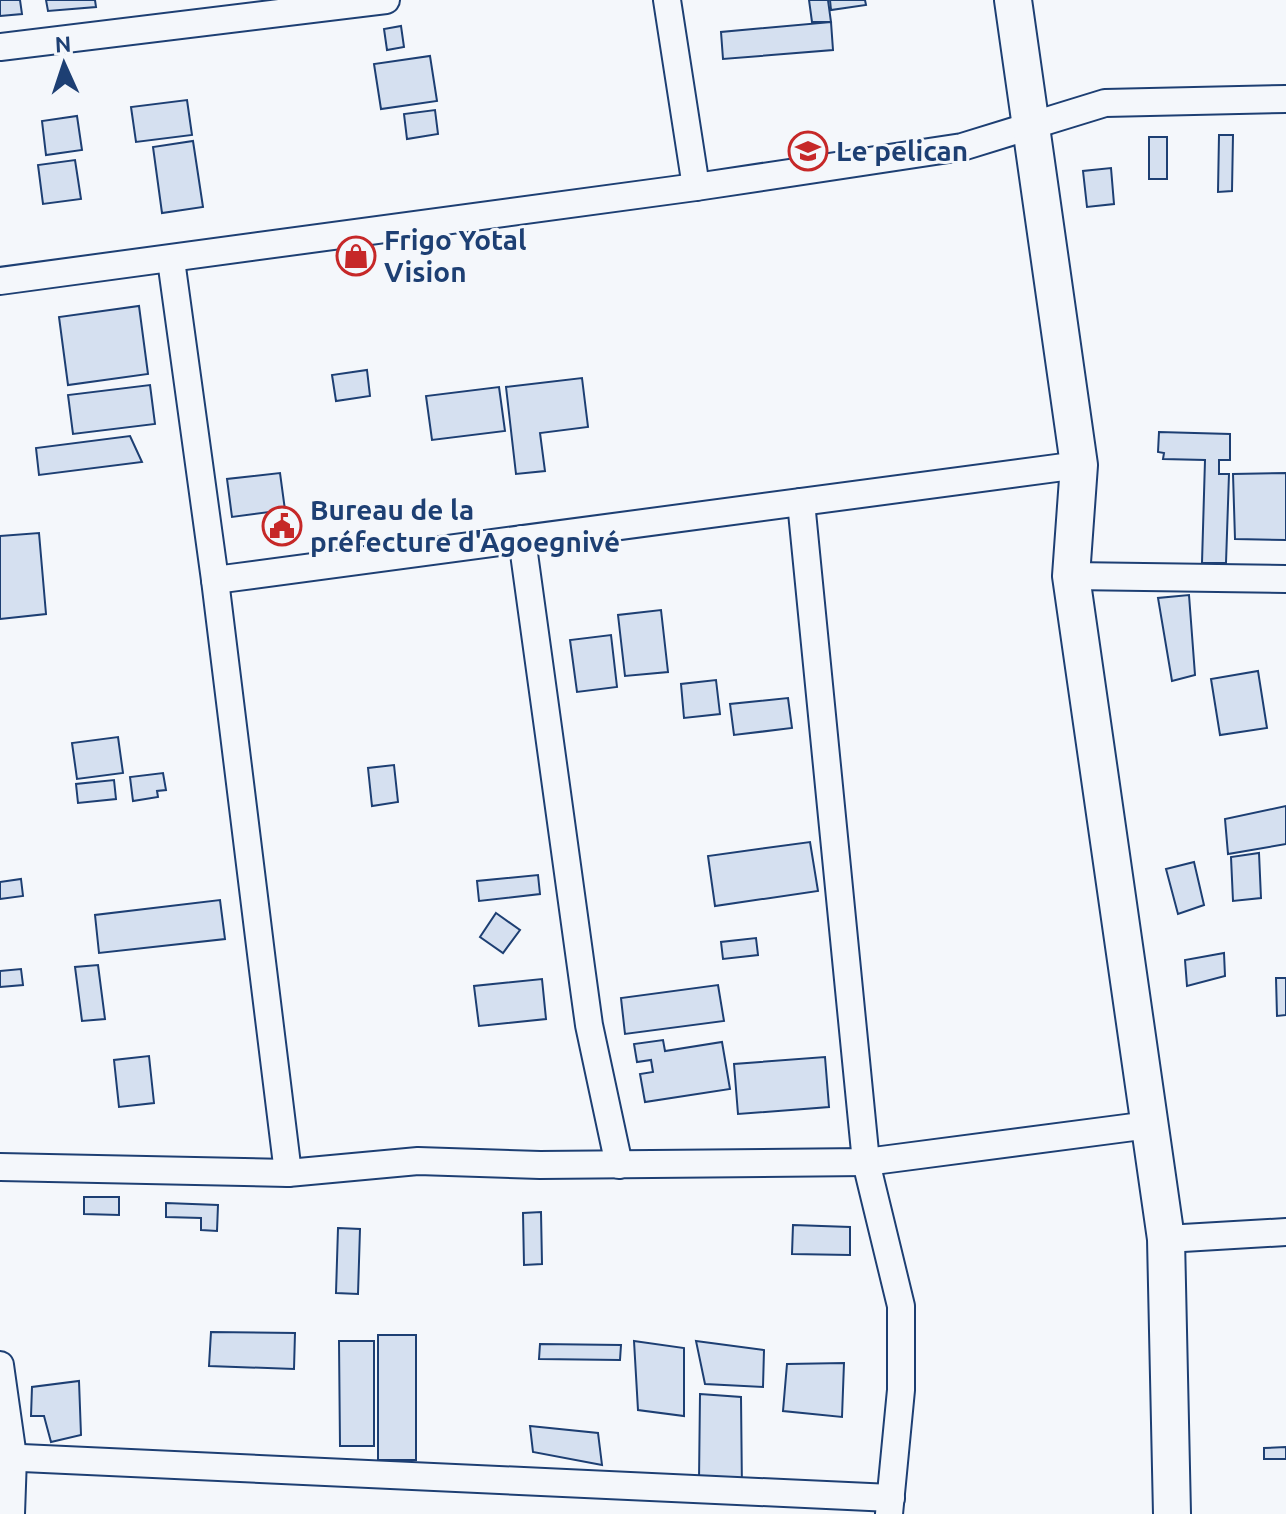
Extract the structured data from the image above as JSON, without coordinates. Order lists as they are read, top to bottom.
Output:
{
  "places": {
    "school or university": ["Le pelican"],
    "shop": ["Frigo Yotal Vision"],
    "public building": ["Bureau de la préfecture d'Agoegnivé"]
  },
  "north": "top"
}
